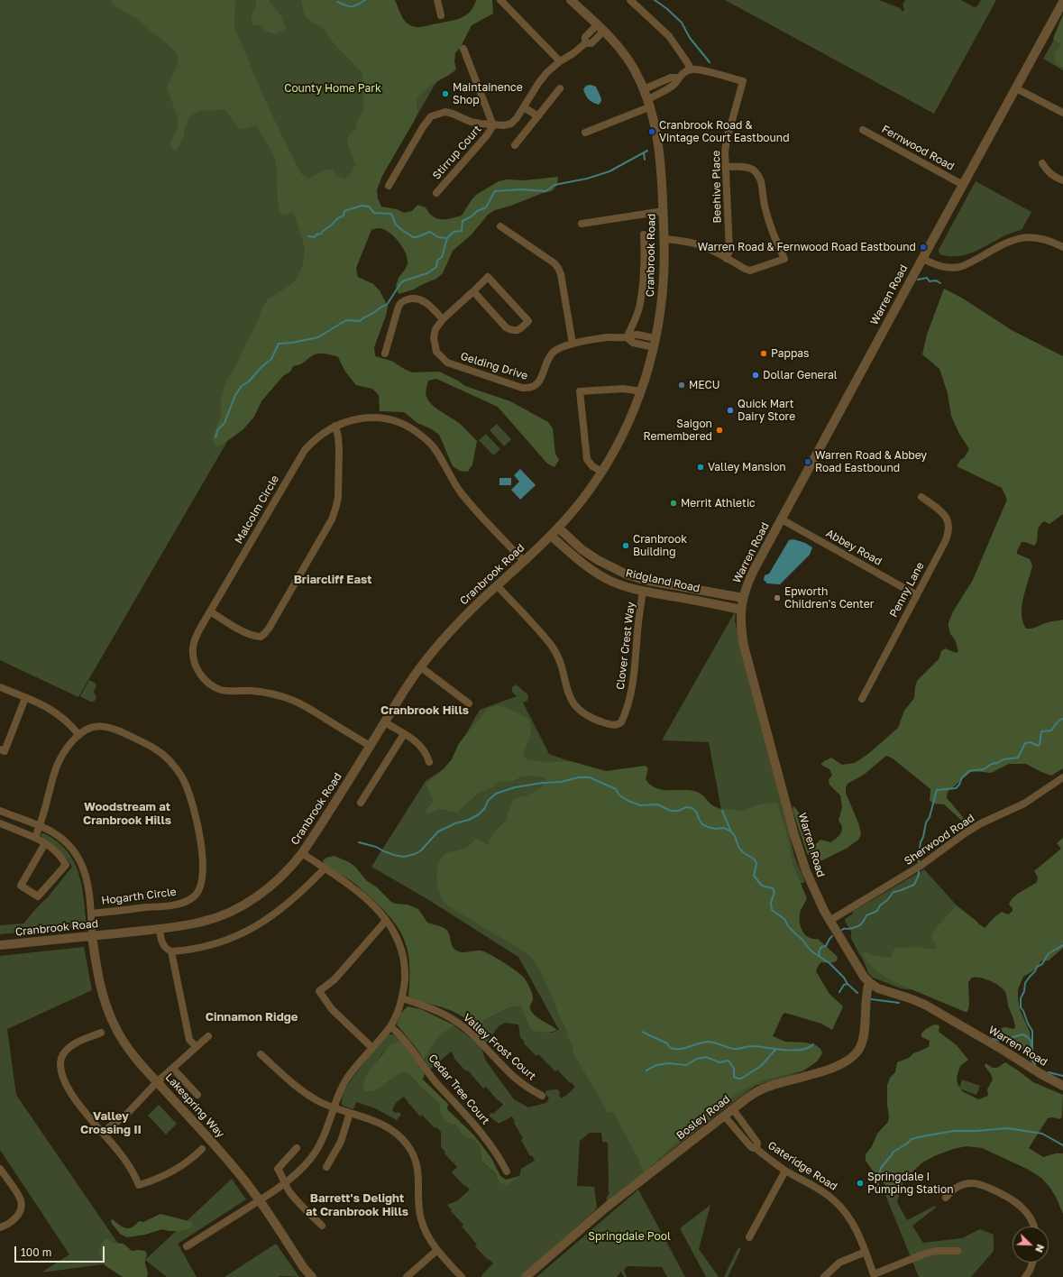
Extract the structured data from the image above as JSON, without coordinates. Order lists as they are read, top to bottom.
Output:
{
  "streets": {
    "street": [
      "Fernwood Road",
      "Stirrup Court",
      "Beehive Place",
      "Cranbrook Road",
      "Warren Road",
      "Gelding Drive",
      "Malcolm Circle",
      "Abbey Road",
      "Ridgland Road",
      "Penny Lane",
      "Clover Crest Way",
      "Sherwood Road",
      "Hogarth Circle",
      "Valley Frost Court",
      "Cedar Tree Court",
      "Lakespring Way",
      "Bosley Road",
      "Gateridge Road"
    ]
  },
  "crossings": [
    ["Fernwood Road", "Warren Road"],
    ["Cranbrook Road", "Gelding Drive"],
    ["Cranbrook Road", "Malcolm Circle"],
    ["Cranbrook Road", "Ridgland Road"],
    ["Cranbrook Road", "Clover Crest Way"],
    ["Cranbrook Road", "Lakespring Way"],
    ["Warren Road", "Abbey Road"],
    ["Warren Road", "Ridgland Road"],
    ["Warren Road", "Sherwood Road"],
    ["Warren Road", "Bosley Road"],
    ["Abbey Road", "Penny Lane"],
    ["Ridgland Road", "Clover Crest Way"],
    ["Bosley Road", "Gateridge Road"]
  ],
  "districts": [
    "Briarcliff East",
    "Cranbrook Hills",
    "Woodstream at Cranbrook Hills",
    "Cinnamon Ridge",
    "Valley Crossing II",
    "Barrett's Delight at Cranbrook Hills"
  ],
  "parks": ["County Home Park", "Springdale Pool"],
  "places": [
    "Maintainence Shop",
    "Cranbrook Road & Vintage Court Eastbound",
    "Warren Road & Fernwood Road Eastbound",
    "Pappas",
    "Dollar General",
    "MECU",
    "Quick Mart Dairy Store",
    "Saigon Remembered",
    "Warren Road & Abbey Road Eastbound",
    "Valley Mansion",
    "Merrit Athletic",
    "Cranbrook Building",
    "Epworth Children's Center",
    "Springdale I Pumping Station"
  ],
  "scale_bar": "100 m",
  "north": "bottom right"
}
